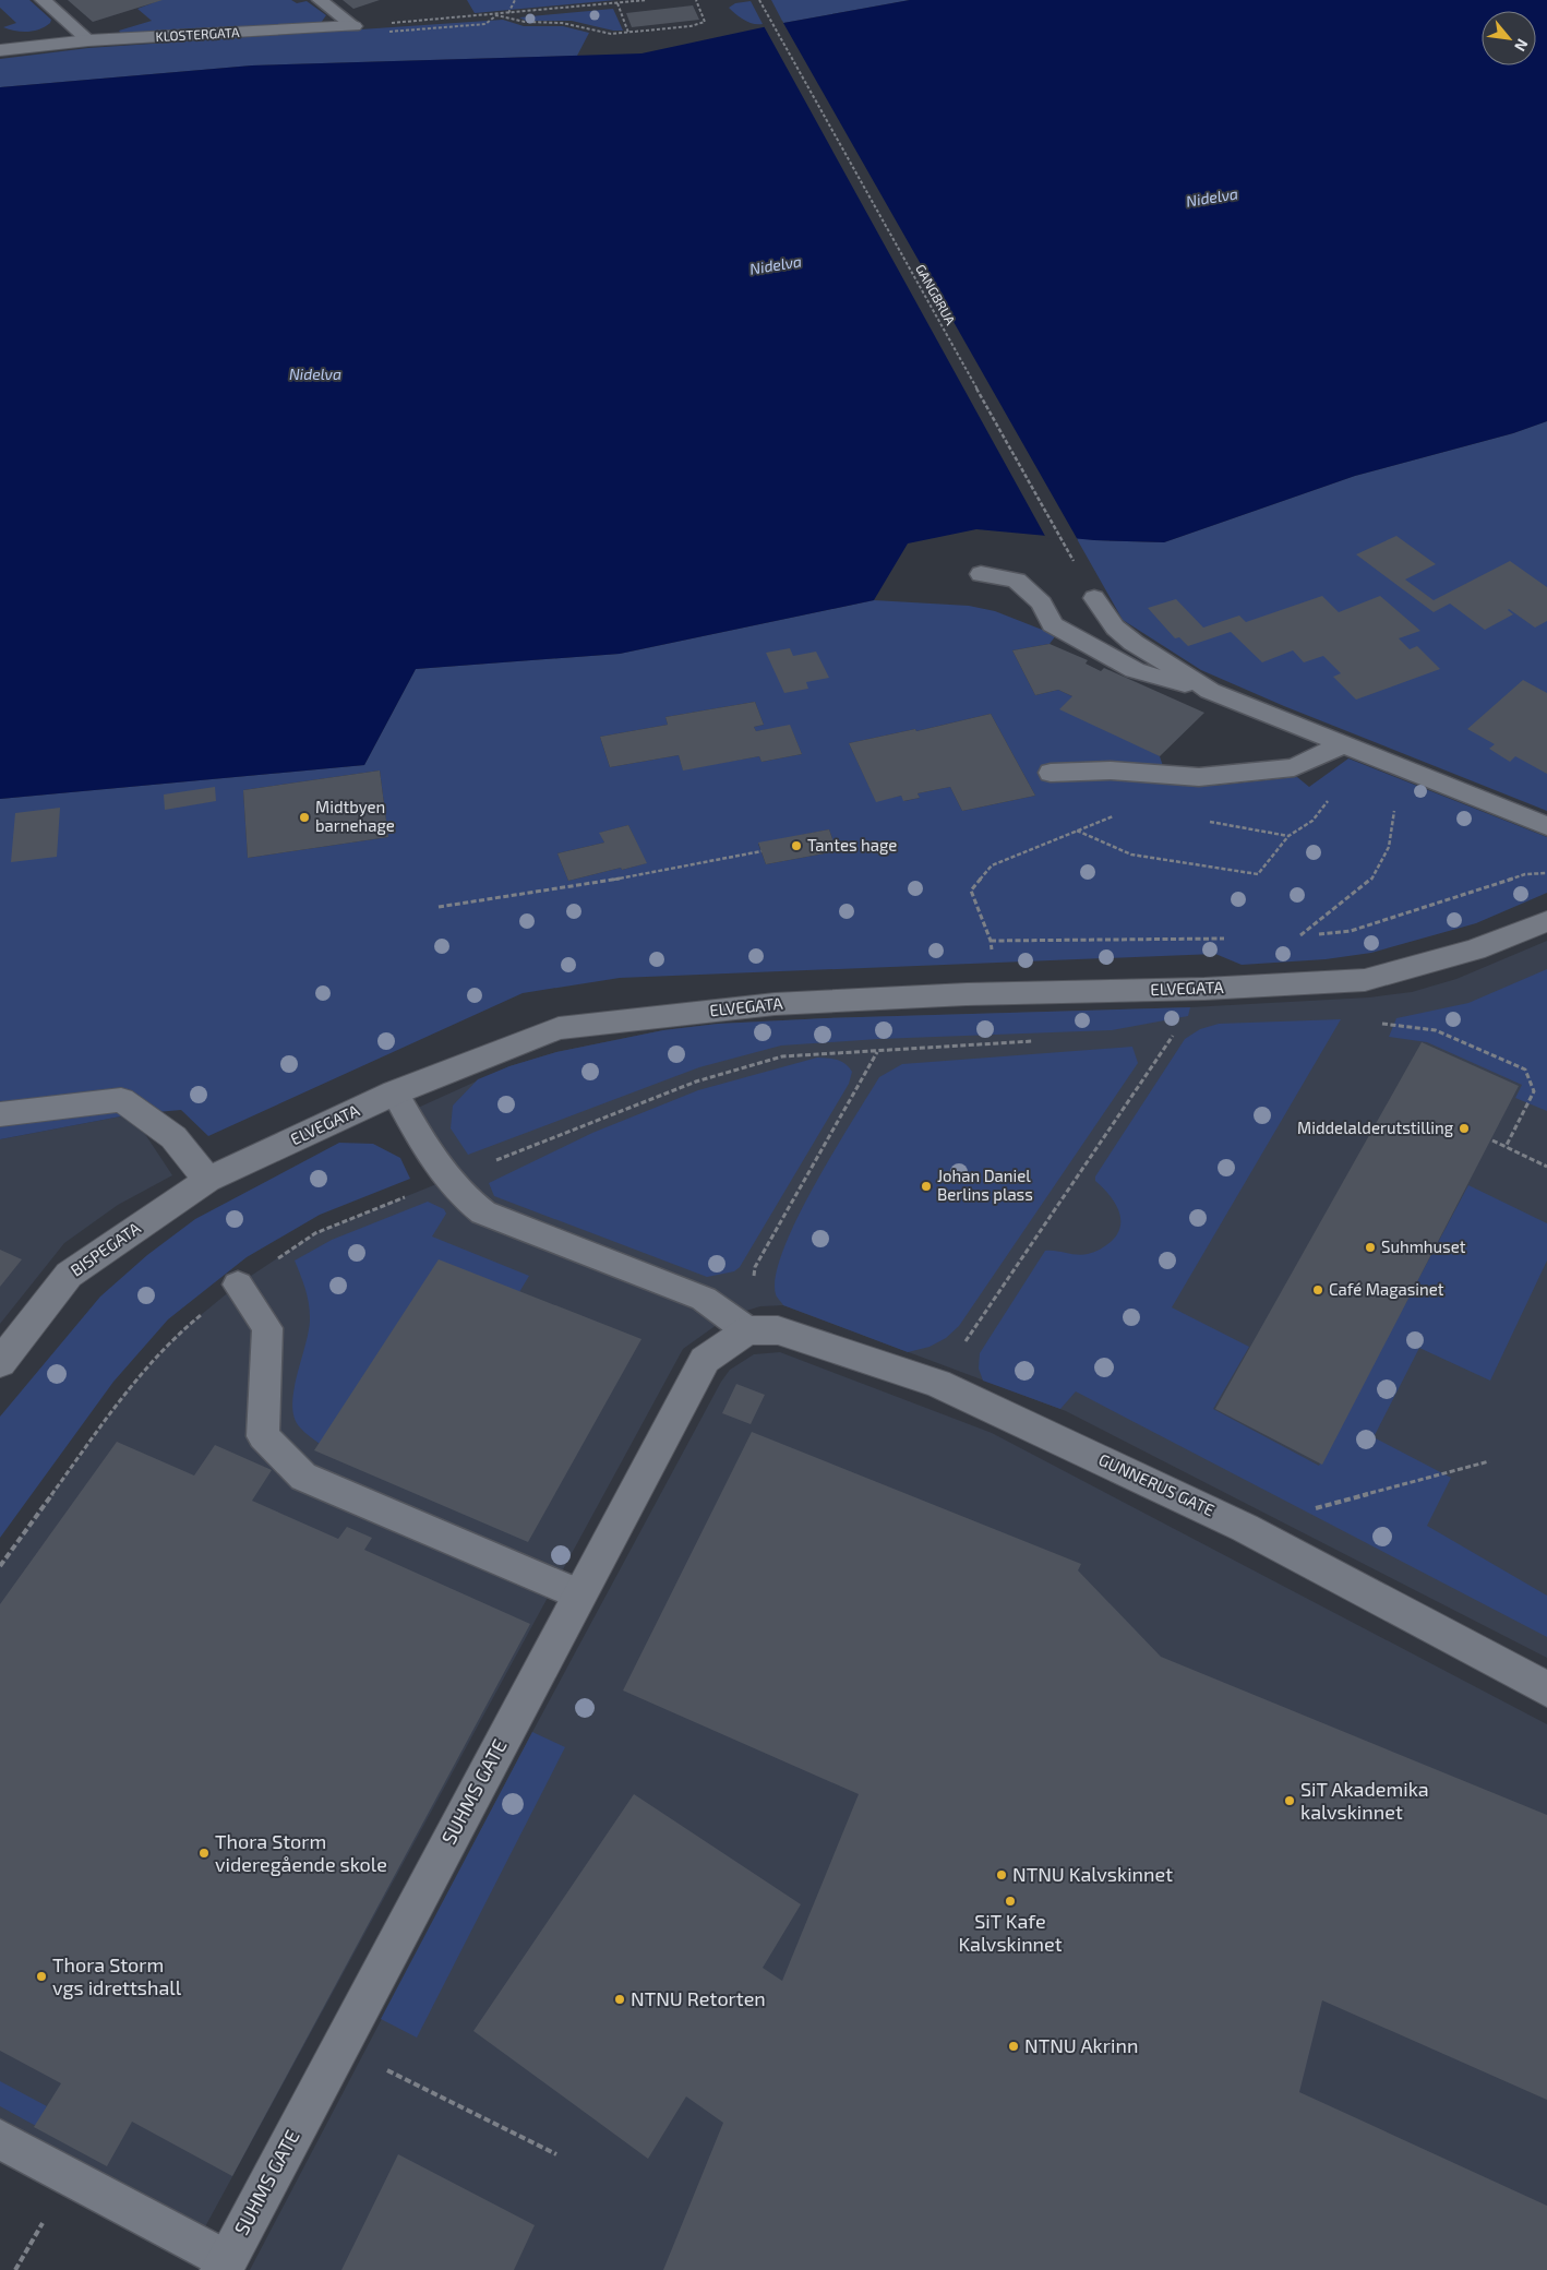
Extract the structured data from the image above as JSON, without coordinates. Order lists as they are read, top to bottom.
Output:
{
  "streets": {
    "street": [
      "KLOSTERGATA",
      "ELVEGATA",
      "BISPEGATA",
      "GUNNERUS GATE",
      "SUHMS GATE"
    ],
    "path": ["GANGBRUA"]
  },
  "crossings": [
    ["ELVEGATA", "BISPEGATA"],
    ["GUNNERUS GATE", "SUHMS GATE"]
  ],
  "water": ["Nidelva"],
  "places": [
    "Midtbyen barnehage",
    "Tantes hage",
    "Middelalderutstilling",
    "Johan Daniel Berlins plass",
    "Suhmhuset",
    "Café Magasinet",
    "SiT Akademika kalvskinnet",
    "Thora Storm videregående skole",
    "NTNU Kalvskinnet",
    "SiT Kafe Kalvskinnet",
    "Thora Storm vgs idrettshall",
    "NTNU Retorten",
    "NTNU Akrinn"
  ],
  "north": "bottom right"
}
